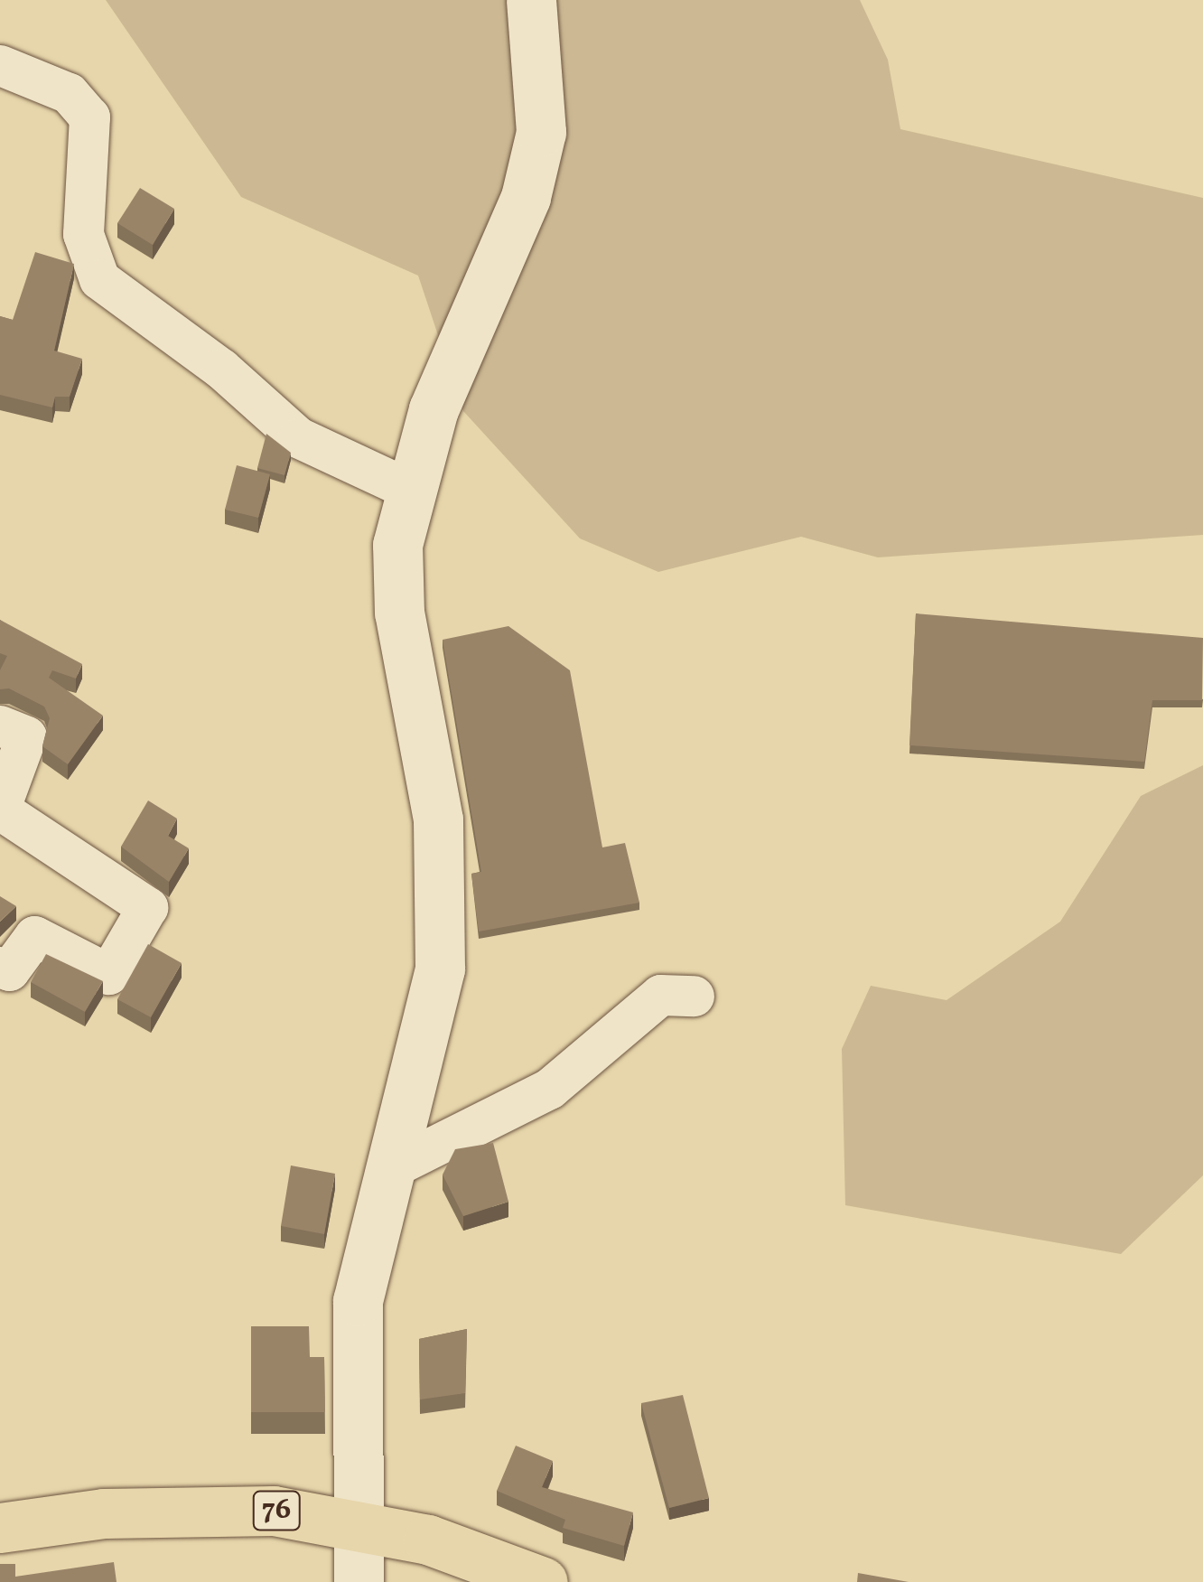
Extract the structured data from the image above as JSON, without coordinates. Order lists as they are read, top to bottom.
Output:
{
  "streets": {
    "main road": ["76"]
  }
}
